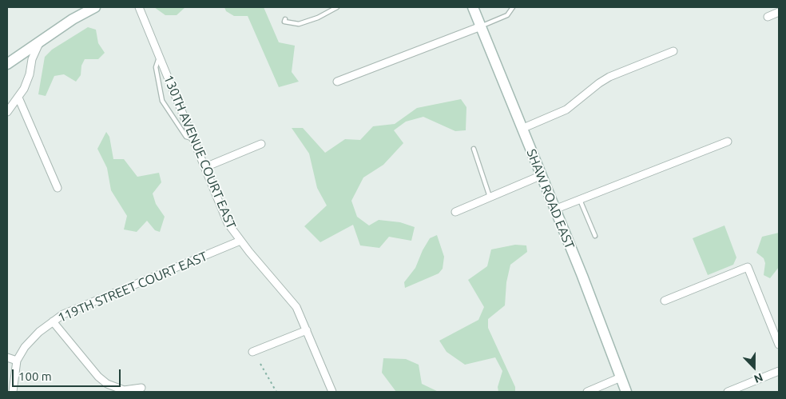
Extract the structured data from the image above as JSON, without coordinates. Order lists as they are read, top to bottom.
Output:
{
  "streets": {
    "main road": ["SHAW ROAD EAST"],
    "street": ["130TH AVENUE COURT EAST", "119TH STREET COURT EAST"]
  },
  "crossings": [
    ["130TH AVENUE COURT EAST", "119TH STREET COURT EAST"]
  ],
  "scale_bar": "100 m",
  "north": "bottom"
}
